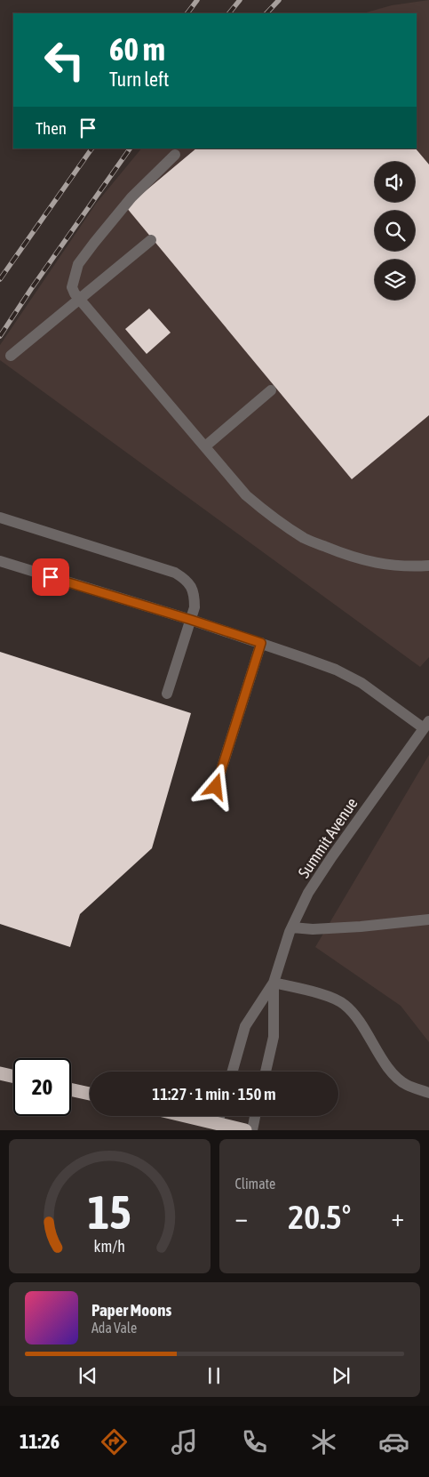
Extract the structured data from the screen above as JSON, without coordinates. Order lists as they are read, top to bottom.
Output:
{
  "streets": {
    "street": ["Summit Avenue"]
  },
  "page": {
    "turn": ["60 m", "Turn left"],
    "then": "Then",
    "limit": "20",
    "trip": "11:27 · 1 min · 150 m",
    "tile": "Climate",
    "heat": ["−", "20.5°", "+"],
    "song": ["Paper Moons", "Ada Vale"],
    "tabs": "11:26",
    "gauge": ["15", "km/h"]
  }
}
